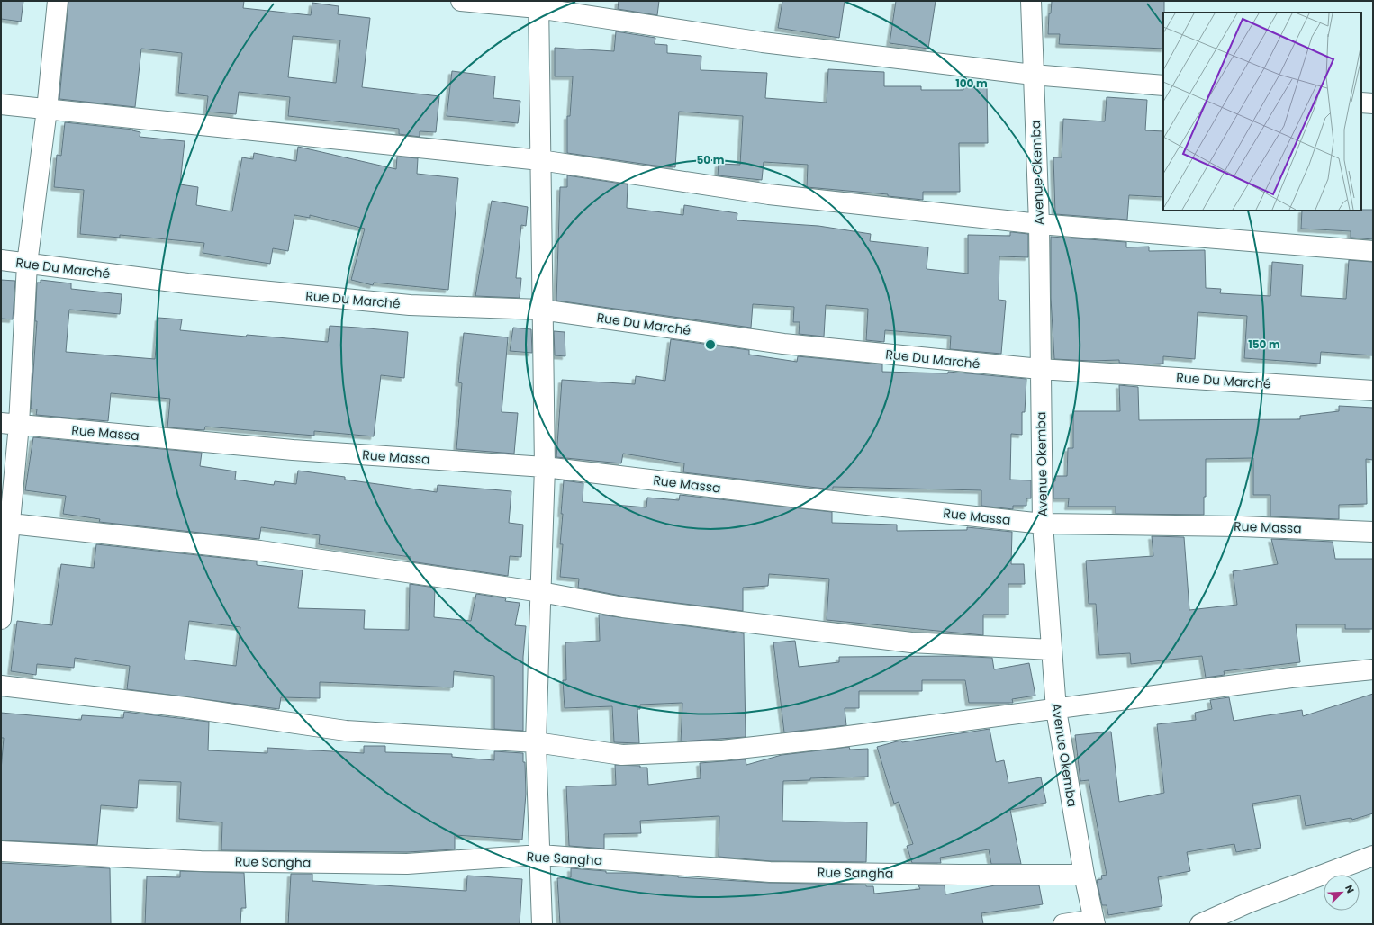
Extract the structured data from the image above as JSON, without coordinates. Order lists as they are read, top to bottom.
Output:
{
  "streets": {
    "street": [
      "Avenue Okemba",
      "Rue Du Marché",
      "Rue Massa",
      "Rue Sangha"
    ]
  },
  "crossings": [
    ["Avenue Okemba", "Rue Du Marché"],
    ["Avenue Okemba", "Rue Massa"],
    ["Avenue Okemba", "Rue Sangha"]
  ],
  "north": "top right",
  "rings": ["100 m", "50 m", "150 m"]
}
